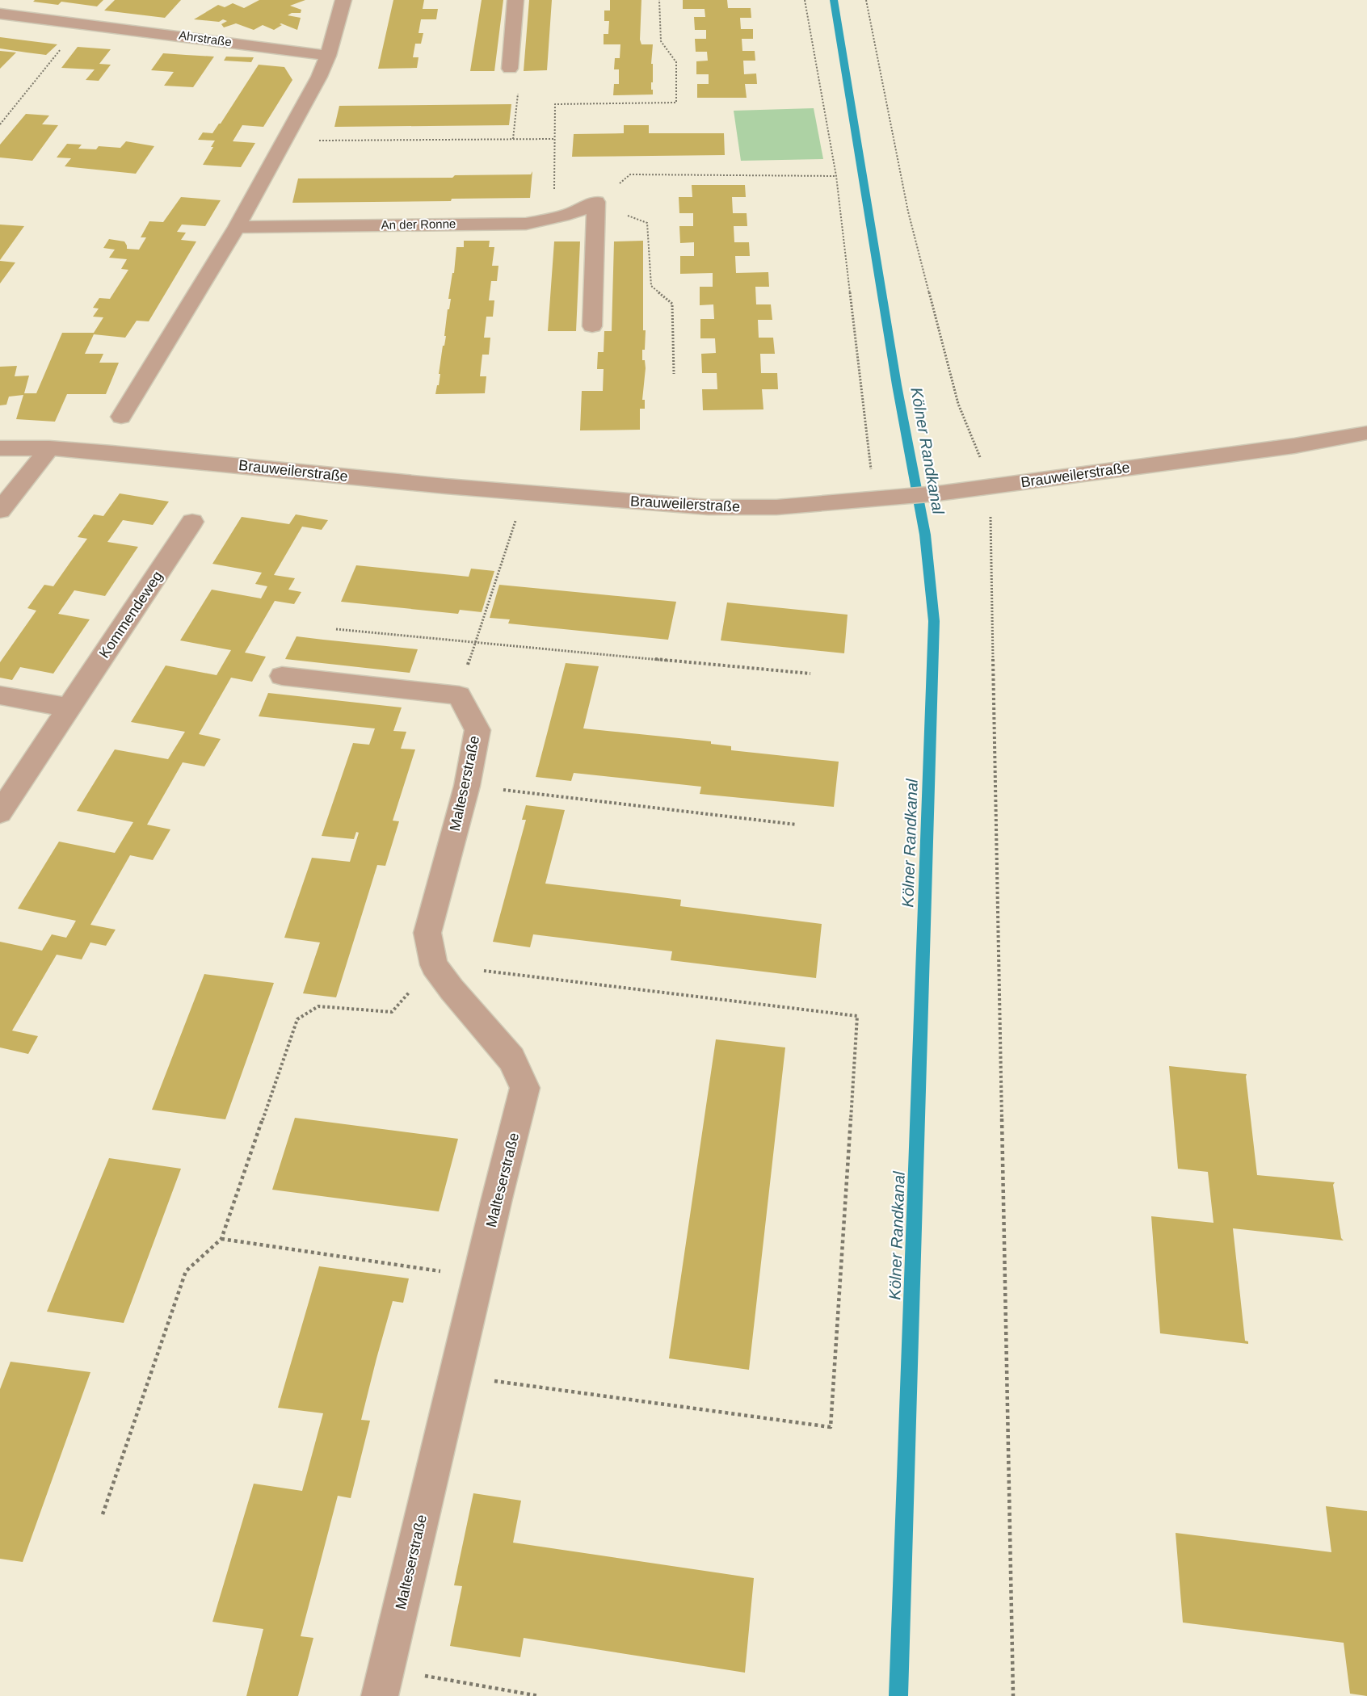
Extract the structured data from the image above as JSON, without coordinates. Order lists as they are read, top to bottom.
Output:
{
  "streets": {
    "street": [
      "Ahrstraße",
      "An der Ronne",
      "Brauweilerstraße",
      "Kommendeweg",
      "Malteserstraße"
    ]
  },
  "water": ["Kölner Randkanal"]
}
